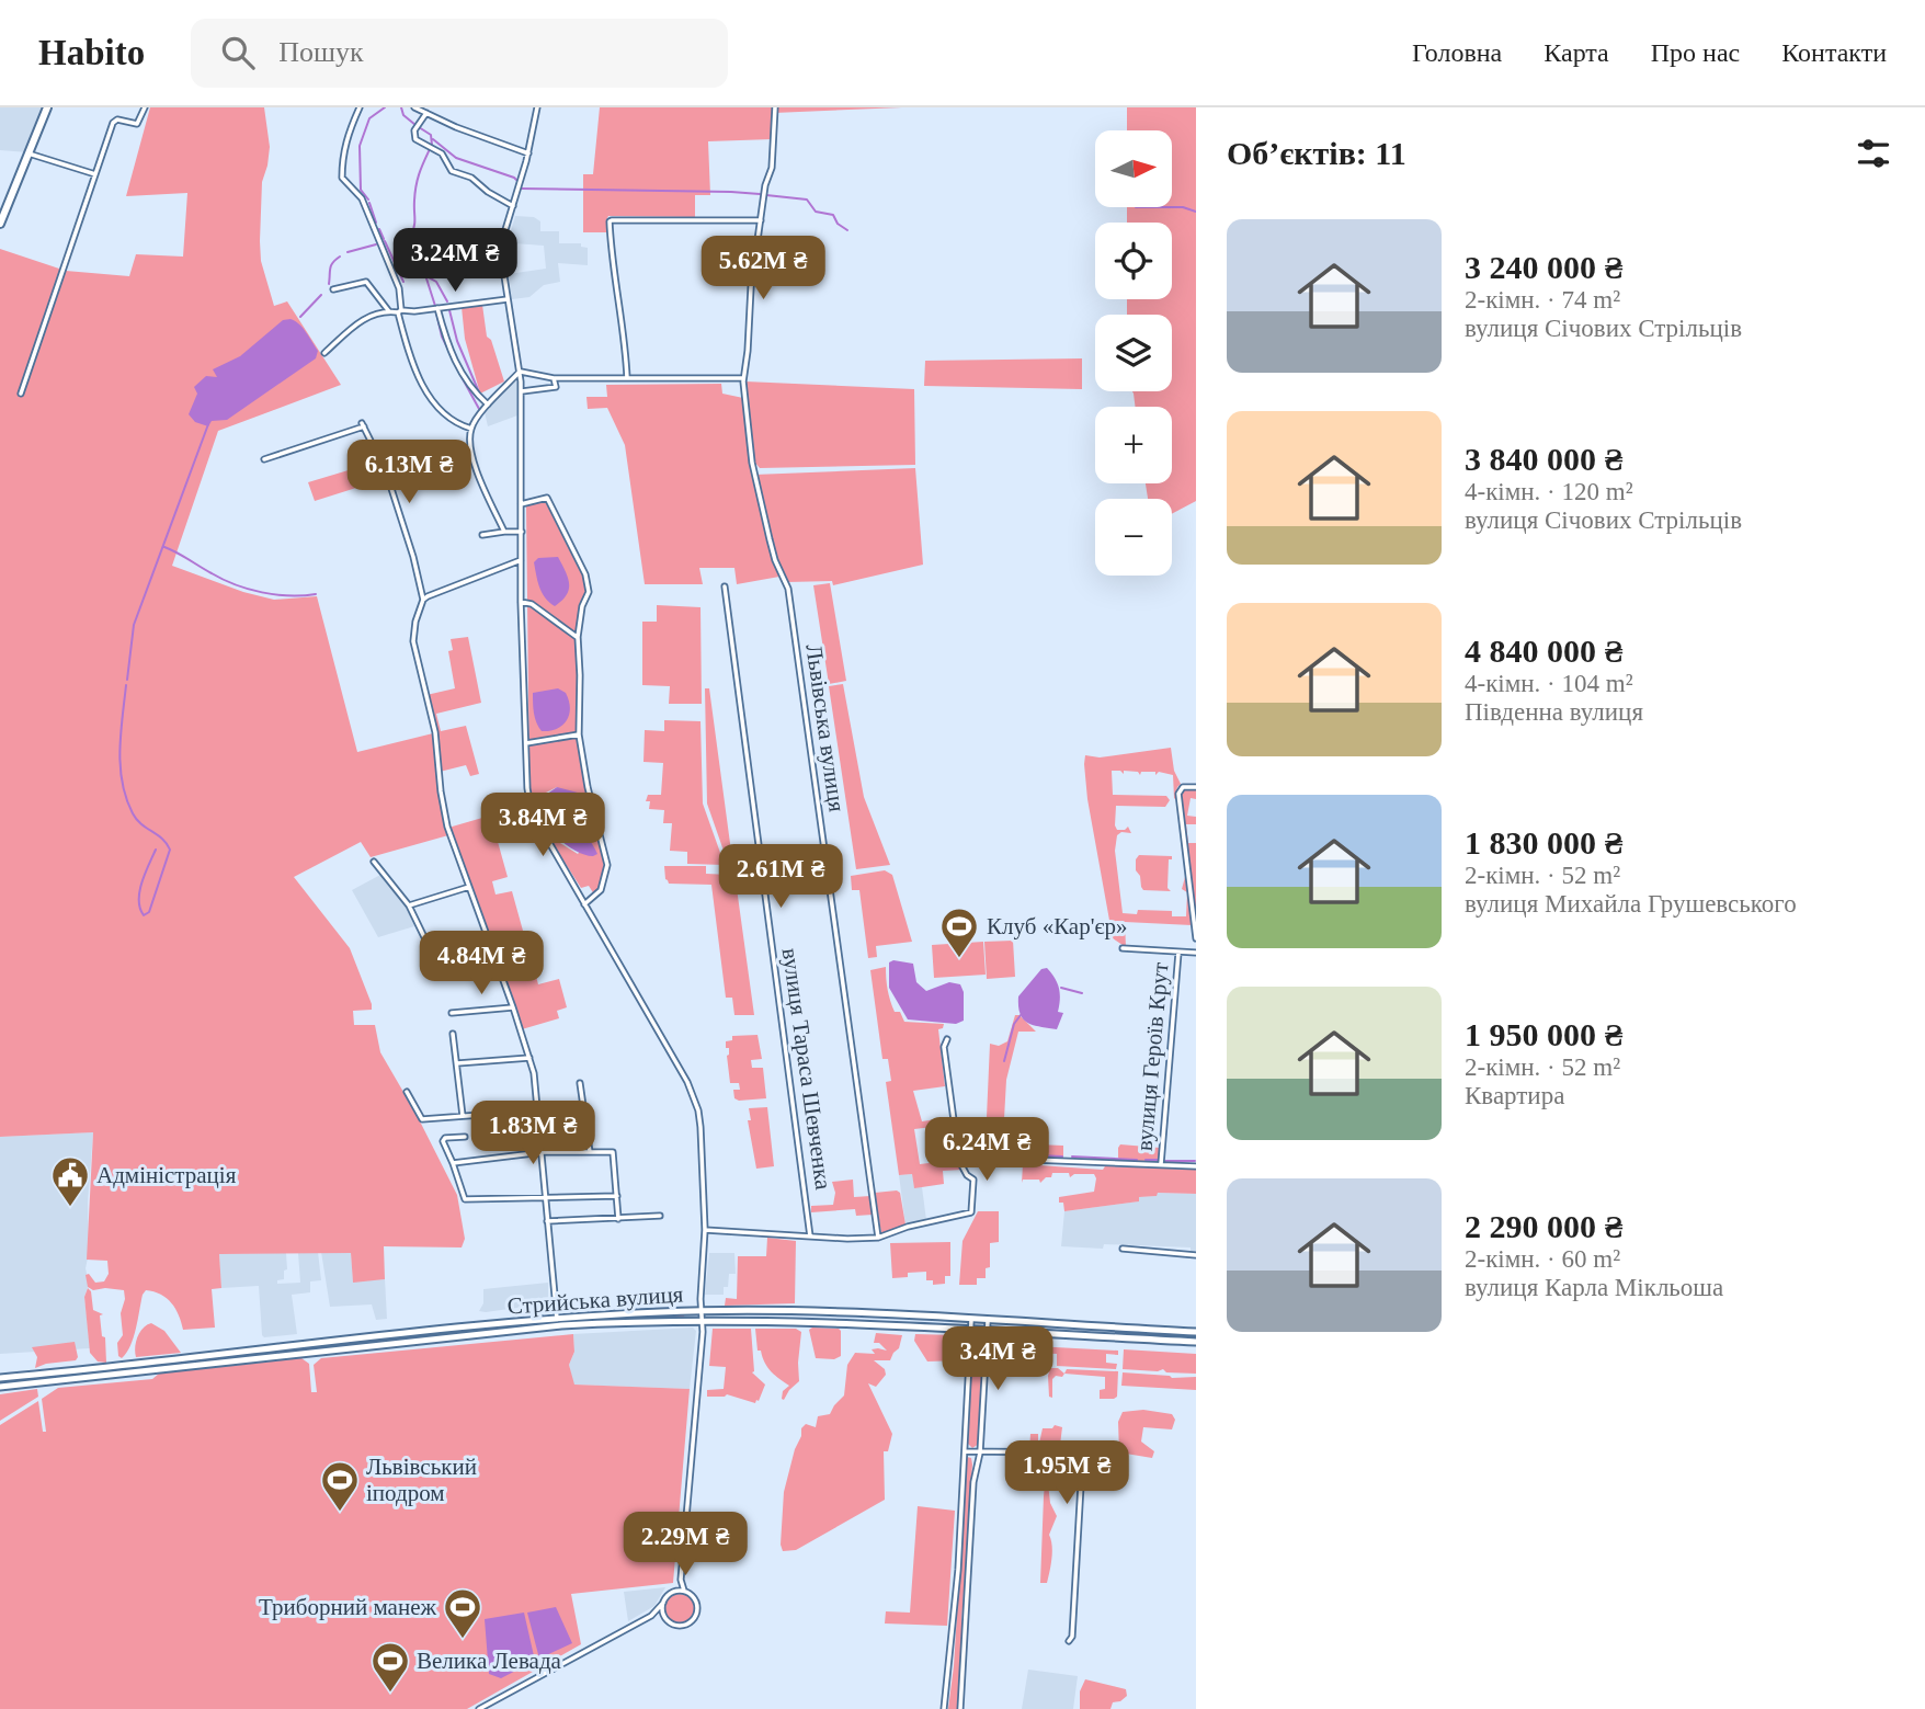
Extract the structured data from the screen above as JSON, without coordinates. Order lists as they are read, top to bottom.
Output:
{
  "streets": {
    "main road": ["Стрийська вулиця"],
    "street": ["Львівська вулиця", "вулиця Героїв Крут", "вулиця Тараса Шевченка"]
  },
  "places": {
    "sports": [
      "Клуб «Кар'єр»",
      "Львівський іподром",
      "Триборний манеж",
      "Велика Левада"
    ],
    "public building": ["Адміністрація"]
  },
  "north": "right",
  "page": {
    "header": "Habito",
    "search": "Пошук",
    "nav": [
      "Головна",
      "Карта",
      "Про нас",
      "Контакти"
    ],
    "heading": "Об’єктів: 11",
    "map_buttons": ["+", "−"],
    "list": [
      {
        "name": "3 240 000 ₴",
        "note": "2-кімн. · 74 m² · вулиця Січових Стрільців"
      },
      {
        "name": "3 840 000 ₴",
        "note": "4-кімн. · 120 m² · вулиця Січових Стрільців"
      },
      {
        "name": "4 840 000 ₴",
        "note": "4-кімн. · 104 m² · Південна вулиця"
      },
      {
        "name": "1 830 000 ₴",
        "note": "2-кімн. · 52 m² · вулиця Михайла Грушевського"
      },
      {
        "name": "1 950 000 ₴",
        "note": "2-кімн. · 52 m² · Квартира"
      },
      {
        "name": "2 290 000 ₴",
        "note": "2-кімн. · 60 m² · вулиця Карла Мікльоша"
      }
    ],
    "price": [
      "3.24M ₴",
      "5.62M ₴",
      "6.13M ₴",
      "3.84M ₴",
      "2.61M ₴",
      "4.84M ₴",
      "1.83M ₴",
      "6.24M ₴",
      "3.4M ₴",
      "1.95M ₴",
      "2.29M ₴"
    ]
  }
}
